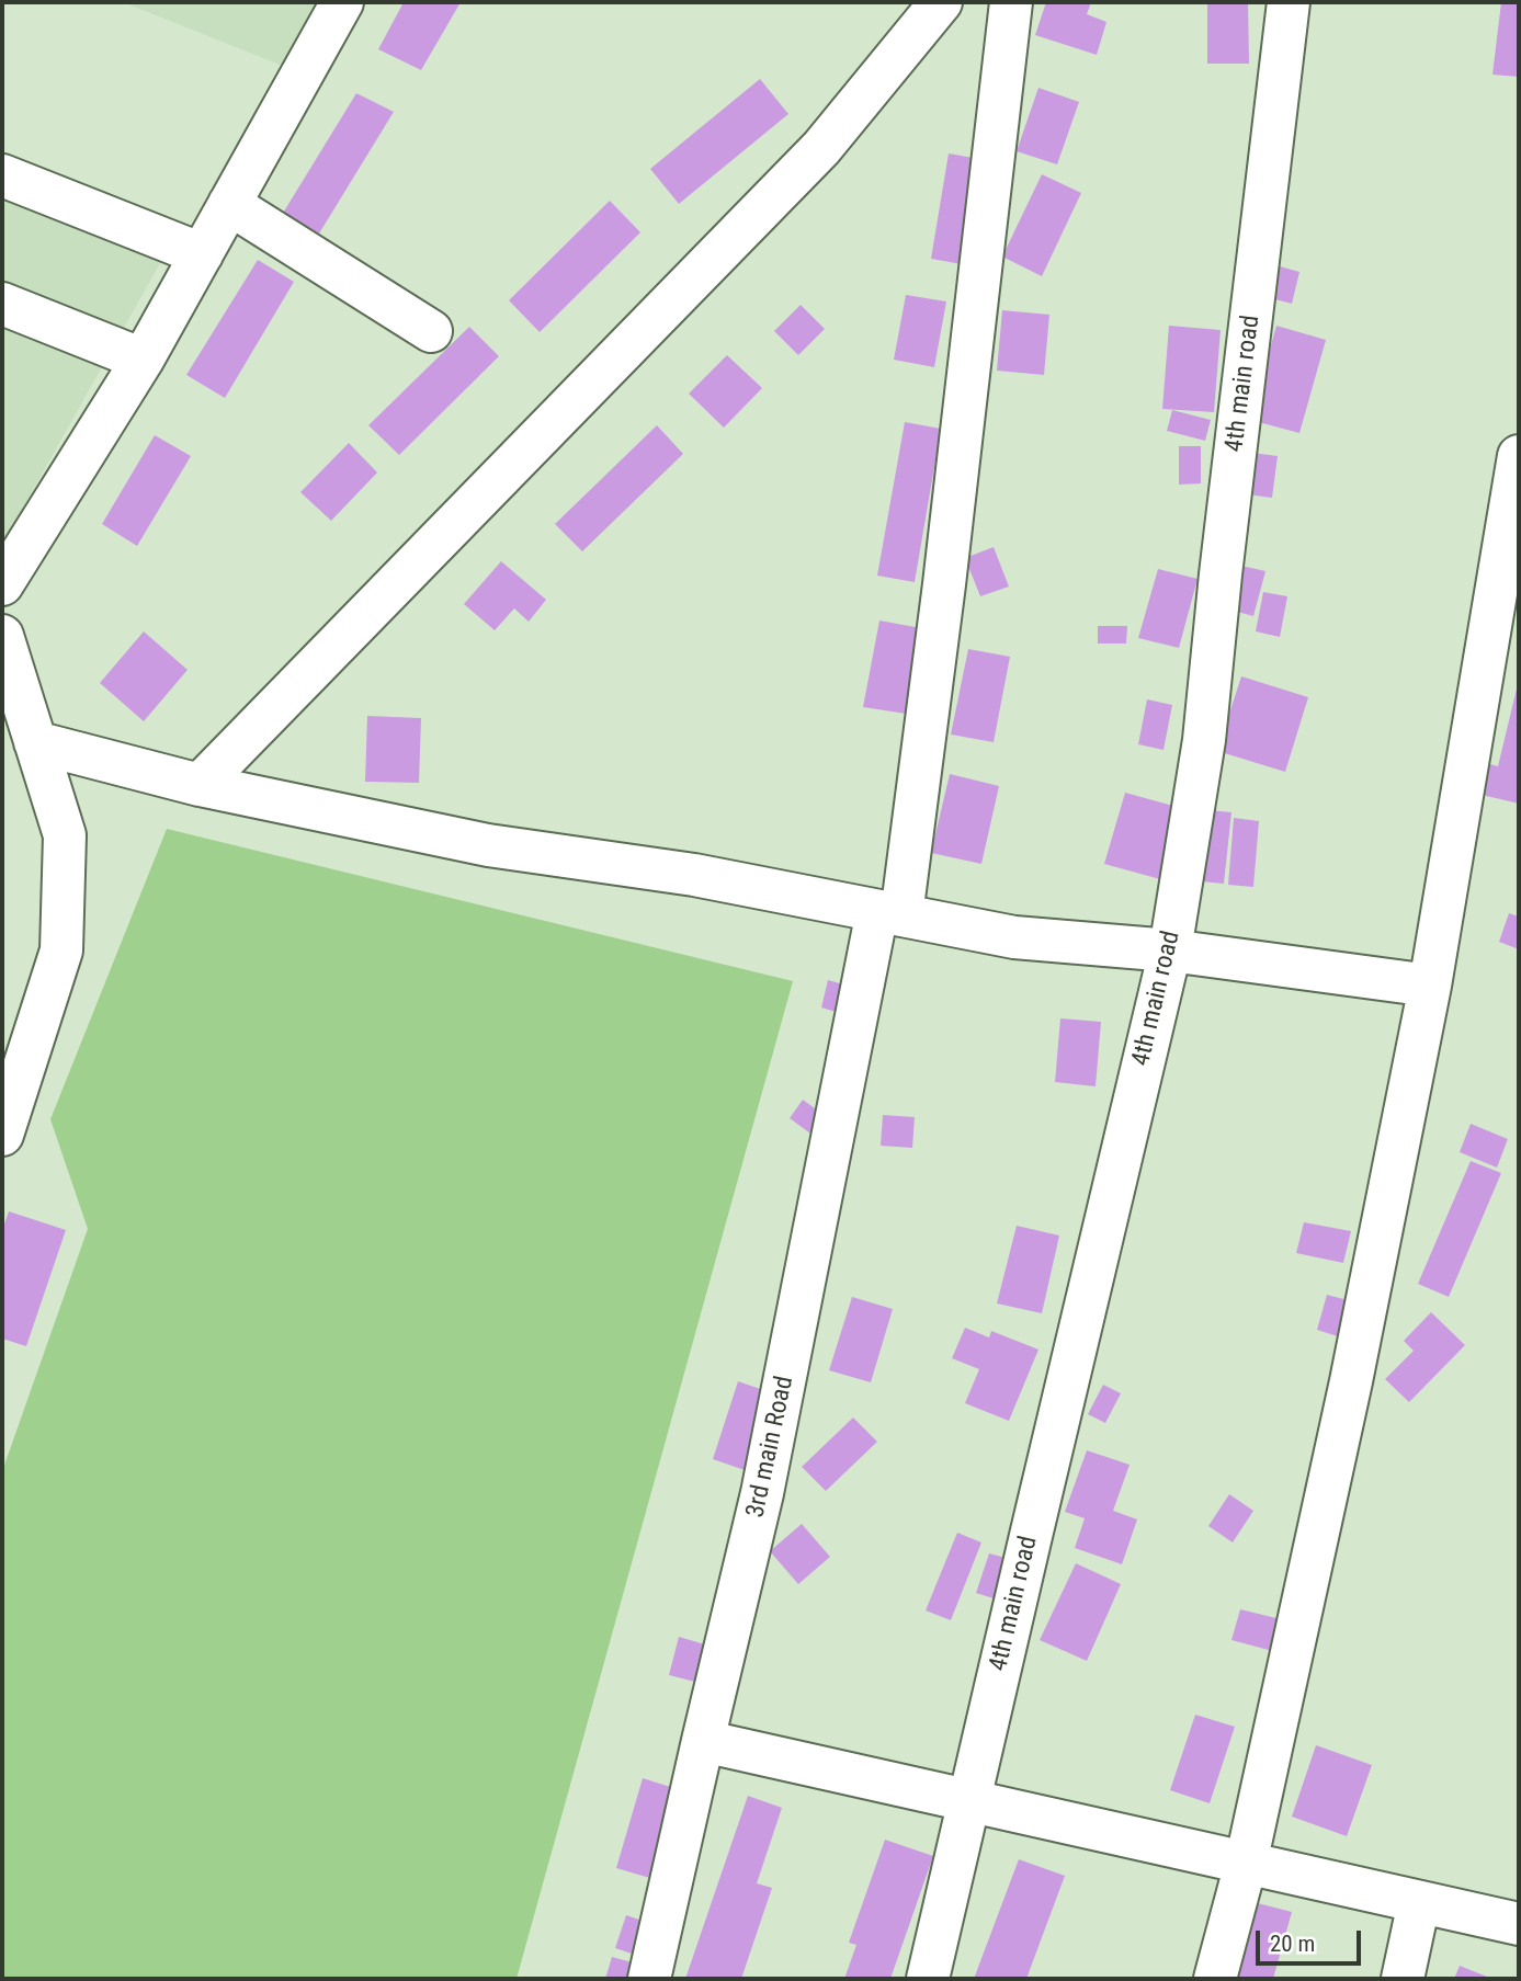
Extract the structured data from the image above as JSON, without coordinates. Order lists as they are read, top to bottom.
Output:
{
  "streets": {
    "street": ["4th main road", "3rd main Road"]
  },
  "scale_bar": "20 m"
}
